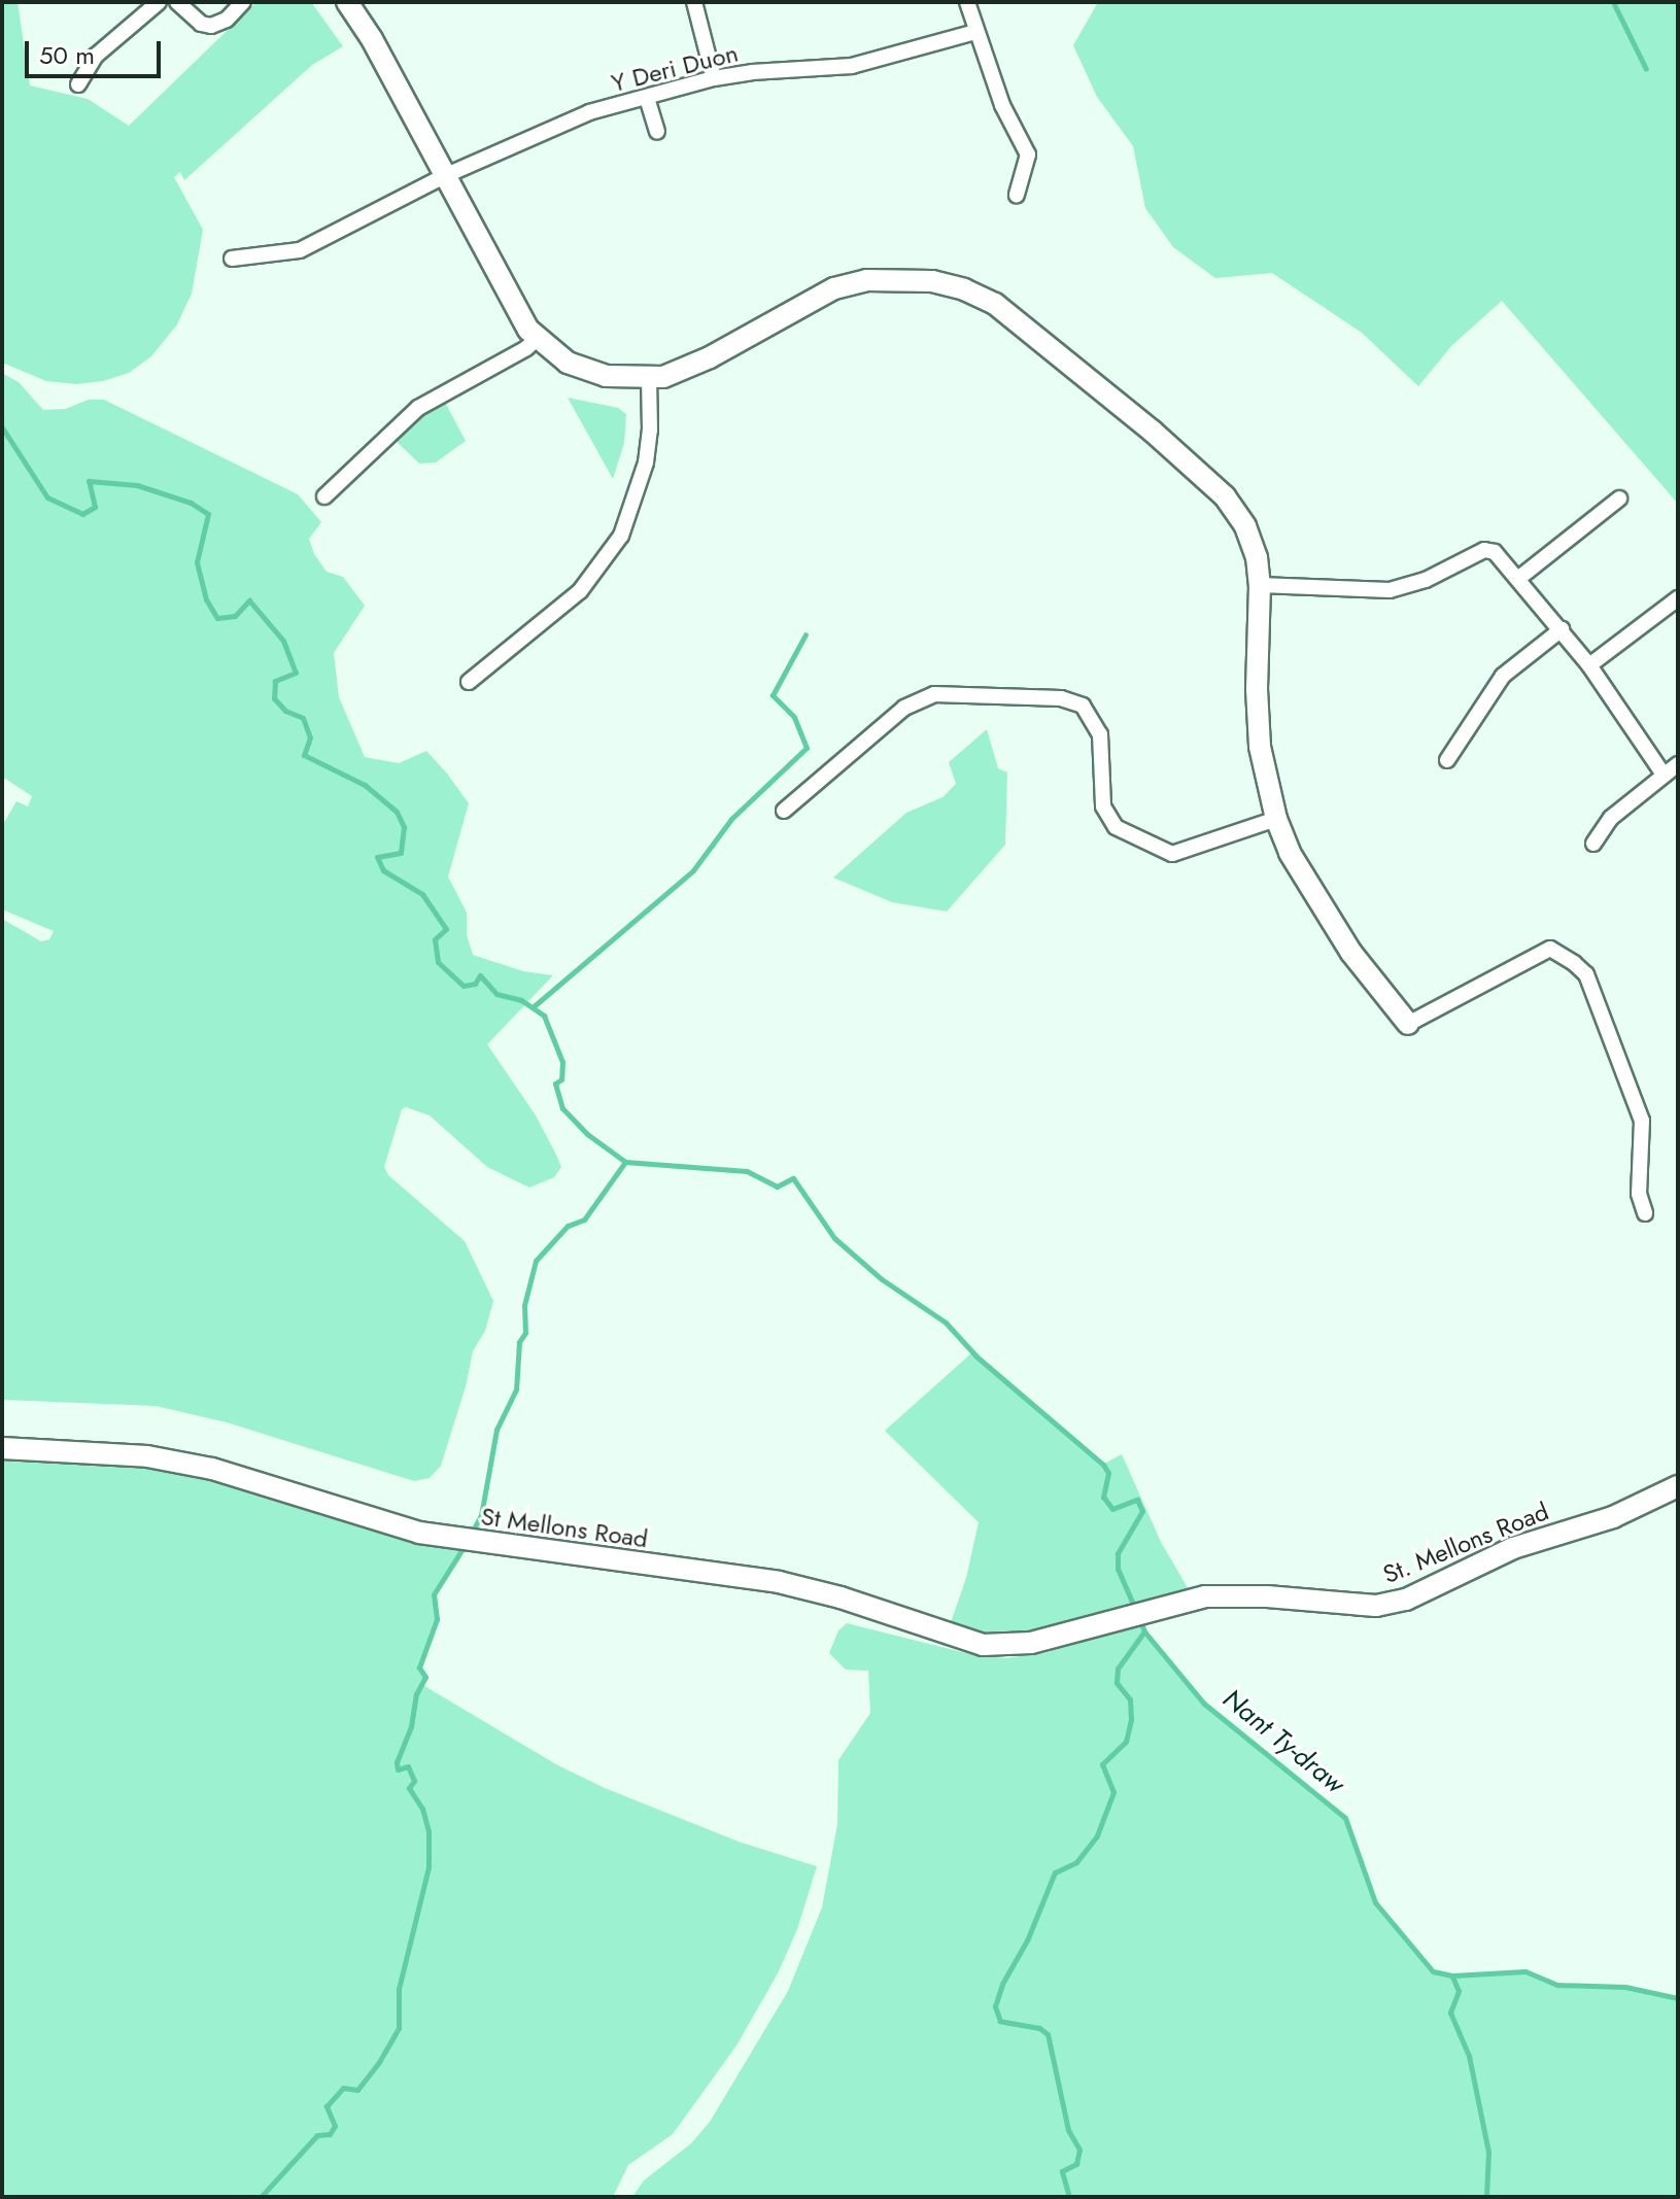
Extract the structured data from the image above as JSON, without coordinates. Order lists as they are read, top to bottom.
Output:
{
  "streets": {
    "street": ["Y Deri Duon", "St Mellons Road", "St. Mellons Road"]
  },
  "crossings": [
    ["St Mellons Road", "St. Mellons Road"]
  ],
  "water": ["Nant Ty-draw"],
  "scale_bar": "50 m"
}
